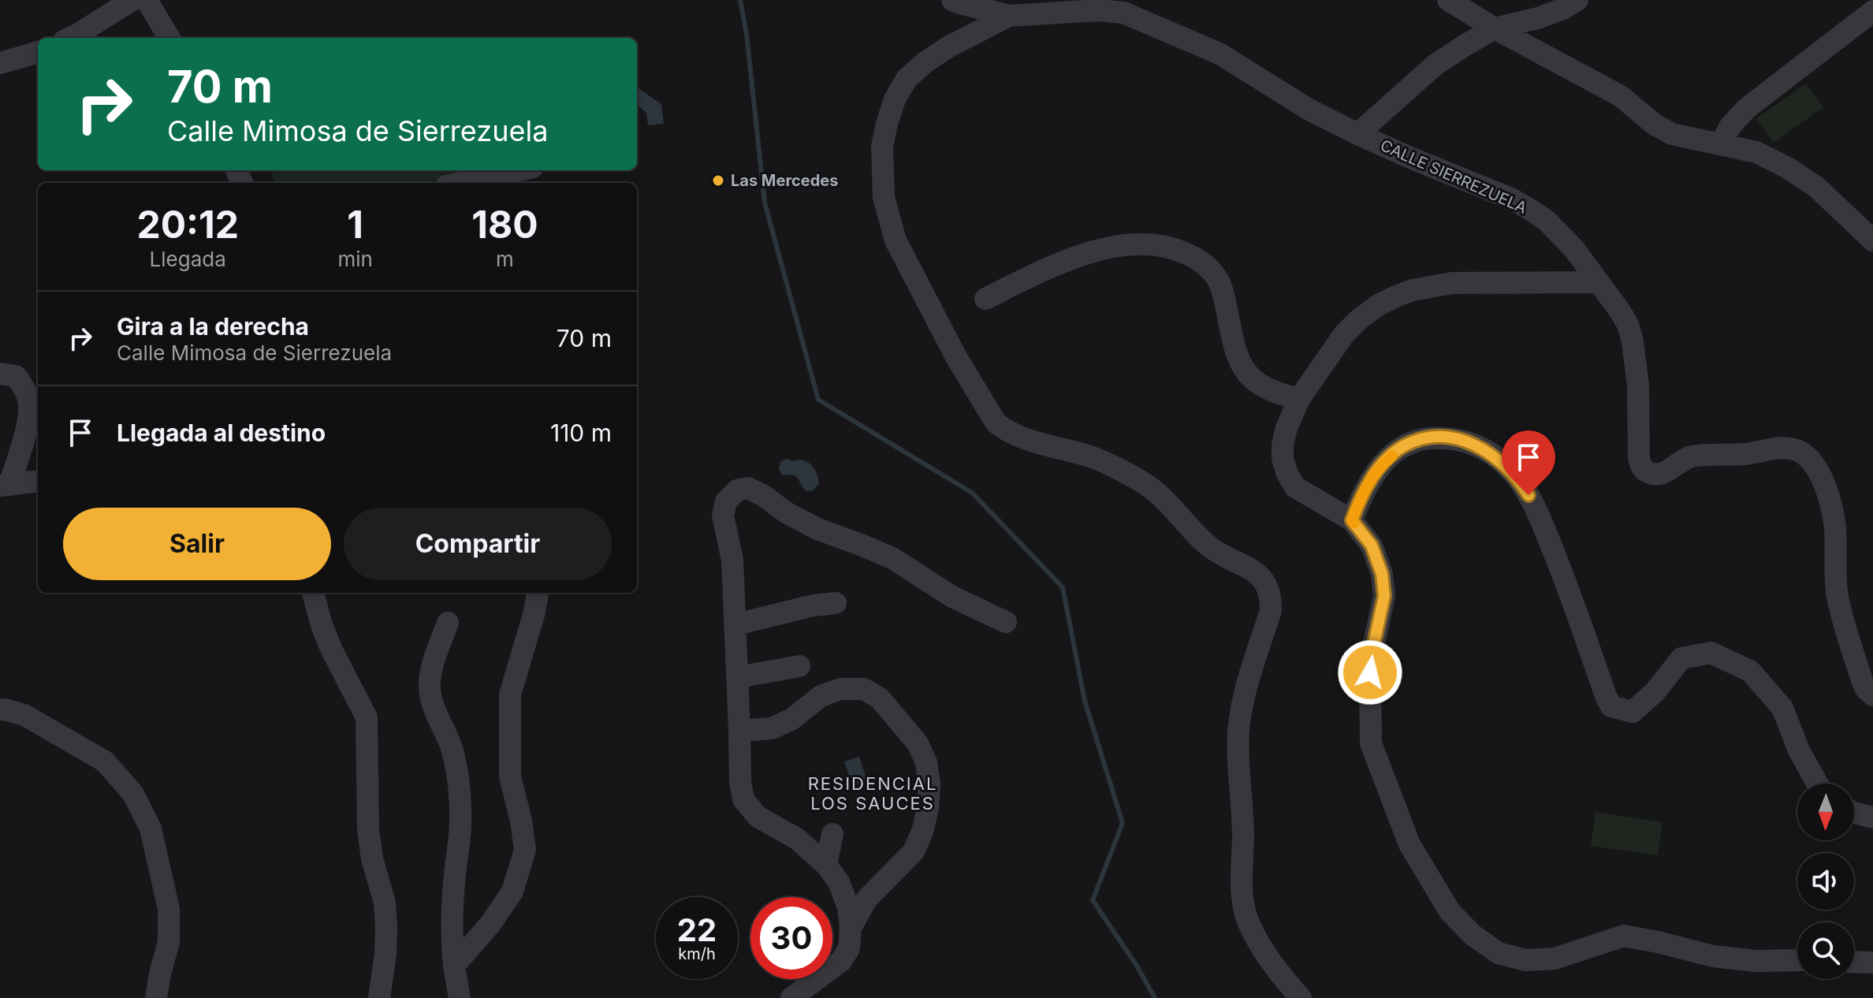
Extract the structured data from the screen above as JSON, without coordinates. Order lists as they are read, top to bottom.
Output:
{
  "streets": {
    "street": ["CALLE SIERREZUELA"]
  },
  "districts": ["RESIDENCIAL LOS SAUCES"],
  "places": ["Las Mercedes"],
  "north": "bottom",
  "page": {
    "turn": ["70 m", "Calle Mimosa de Sierrezuela"],
    "eta": [
      "20:12",
      "Llegada",
      "1",
      "min",
      "180",
      "m"
    ],
    "list": [
      {
        "name": "Gira a la derecha",
        "note": "Calle Mimosa de Sierrezuela",
        "value": "70 m"
      },
      {
        "name": "Llegada al destino",
        "value": "110 m"
      }
    ],
    "buttons": ["Salir", "Compartir"],
    "speed": "22 km/h",
    "limit": "30"
  }
}
